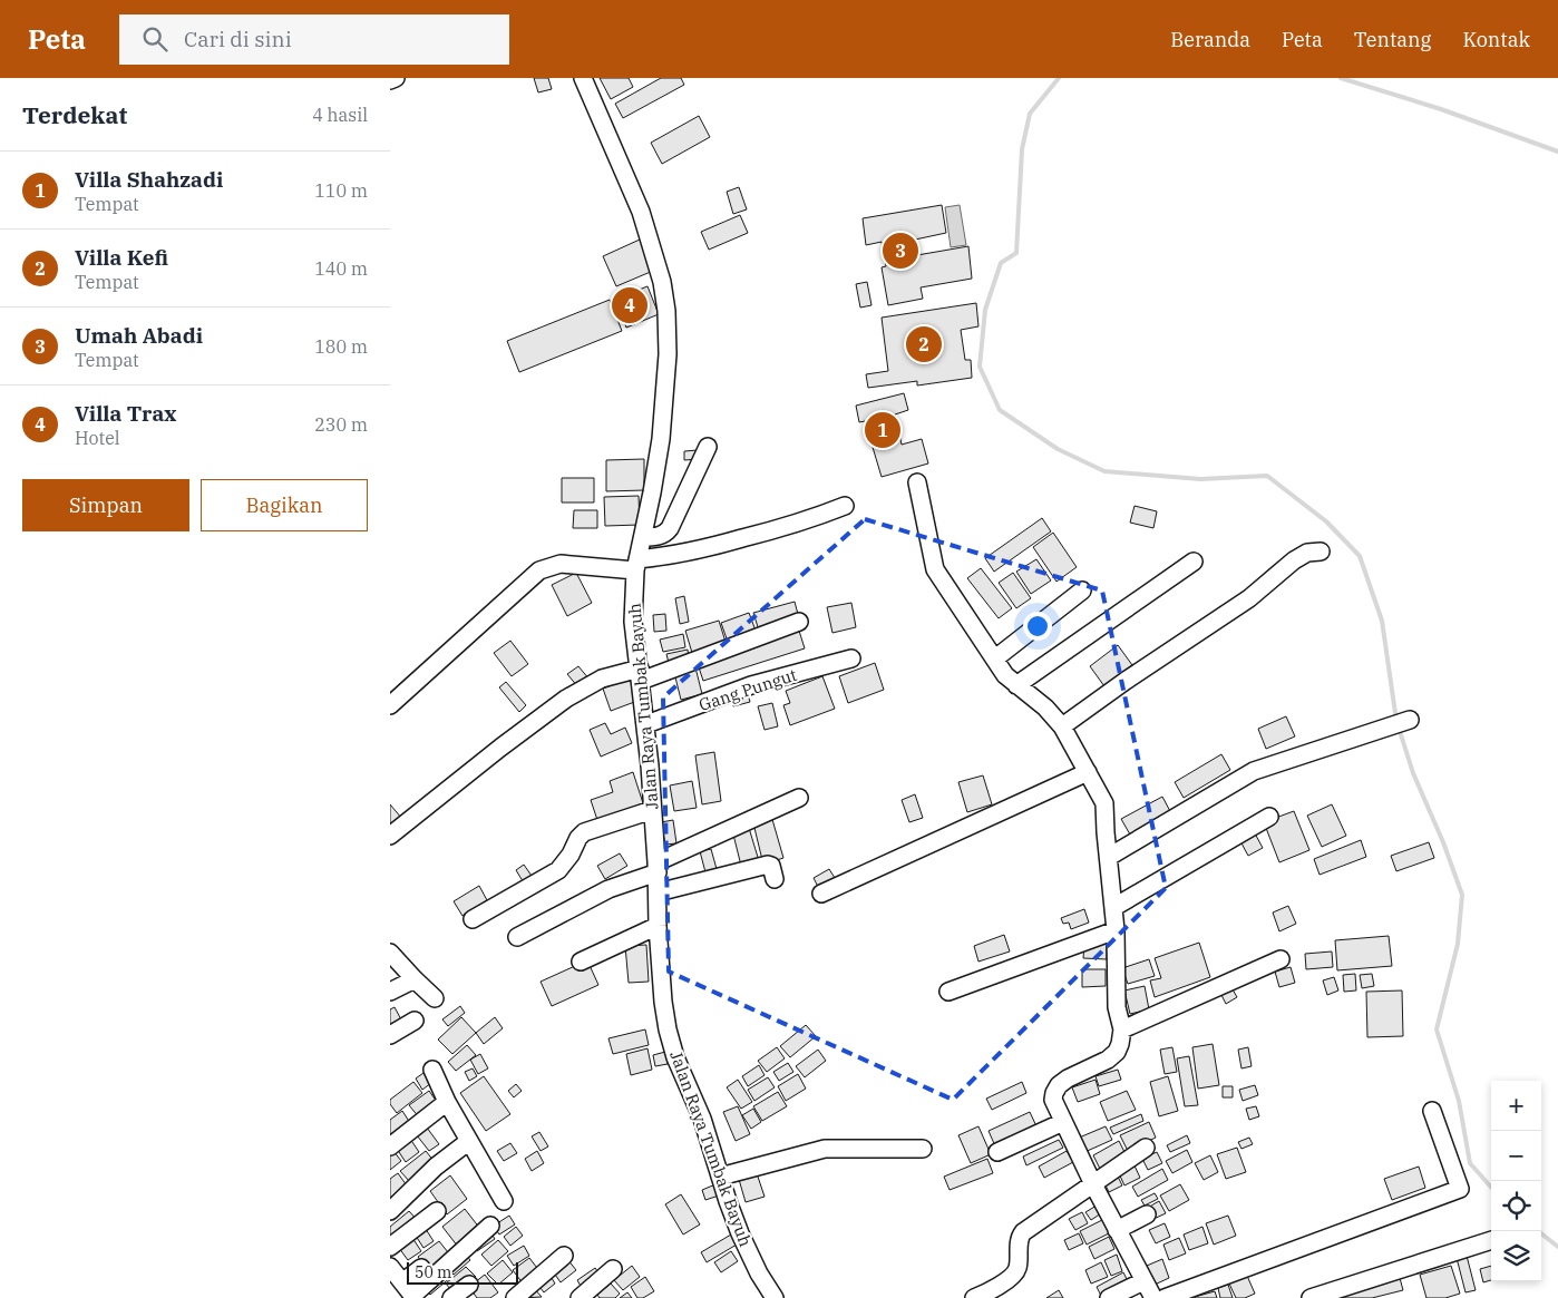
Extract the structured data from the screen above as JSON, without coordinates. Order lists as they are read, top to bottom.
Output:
{
  "streets": {
    "street": ["Gang Pungut", "Jalan Raya Tumbak Bayuh"]
  },
  "crossings": [
    ["Gang Pungut", "Jalan Raya Tumbak Bayuh"]
  ],
  "scale_bar": "50 m",
  "page": {
    "header": "Peta",
    "search": "Cari di sini",
    "nav": [
      "Beranda",
      "Peta",
      "Tentang",
      "Kontak"
    ],
    "heading": ["Terdekat", "4 hasil"],
    "list": [
      {
        "mark": "1",
        "name": "Villa Shahzadi",
        "note": "Tempat",
        "value": "110 m"
      },
      {
        "mark": "2",
        "name": "Villa Kefi",
        "note": "Tempat",
        "value": "140 m"
      },
      {
        "mark": "3",
        "name": "Umah Abadi",
        "note": "Tempat",
        "value": "180 m"
      },
      {
        "mark": "4",
        "name": "Villa Trax",
        "note": "Hotel",
        "value": "230 m"
      }
    ],
    "pins": [
      "3",
      "4",
      "2",
      "1"
    ],
    "buttons": ["Simpan", "Bagikan"],
    "map_buttons": ["+", "−"],
    "scale": "50 m"
  }
}
